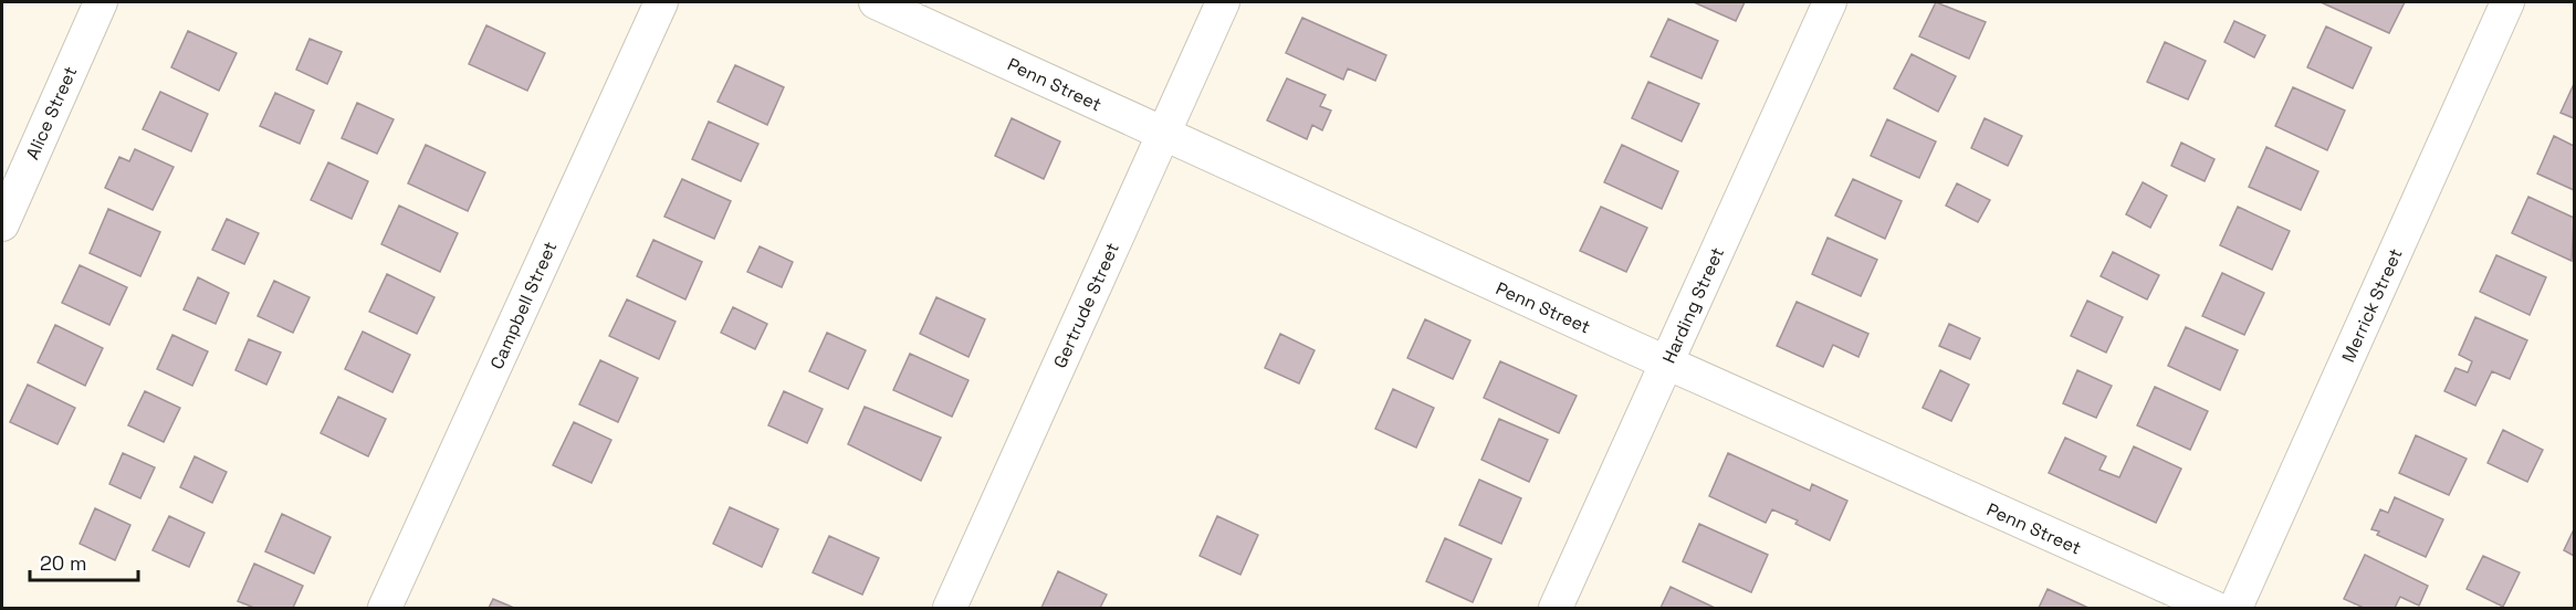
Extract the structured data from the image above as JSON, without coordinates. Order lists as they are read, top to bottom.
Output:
{
  "streets": {
    "street": [
      "Penn Street",
      "Alice Street",
      "Campbell Street",
      "Gertrude Street",
      "Harding Street",
      "Merrick Street"
    ]
  },
  "crossings": [
    ["Penn Street", "Gertrude Street"],
    ["Penn Street", "Harding Street"]
  ],
  "scale_bar": "20 m"
}
